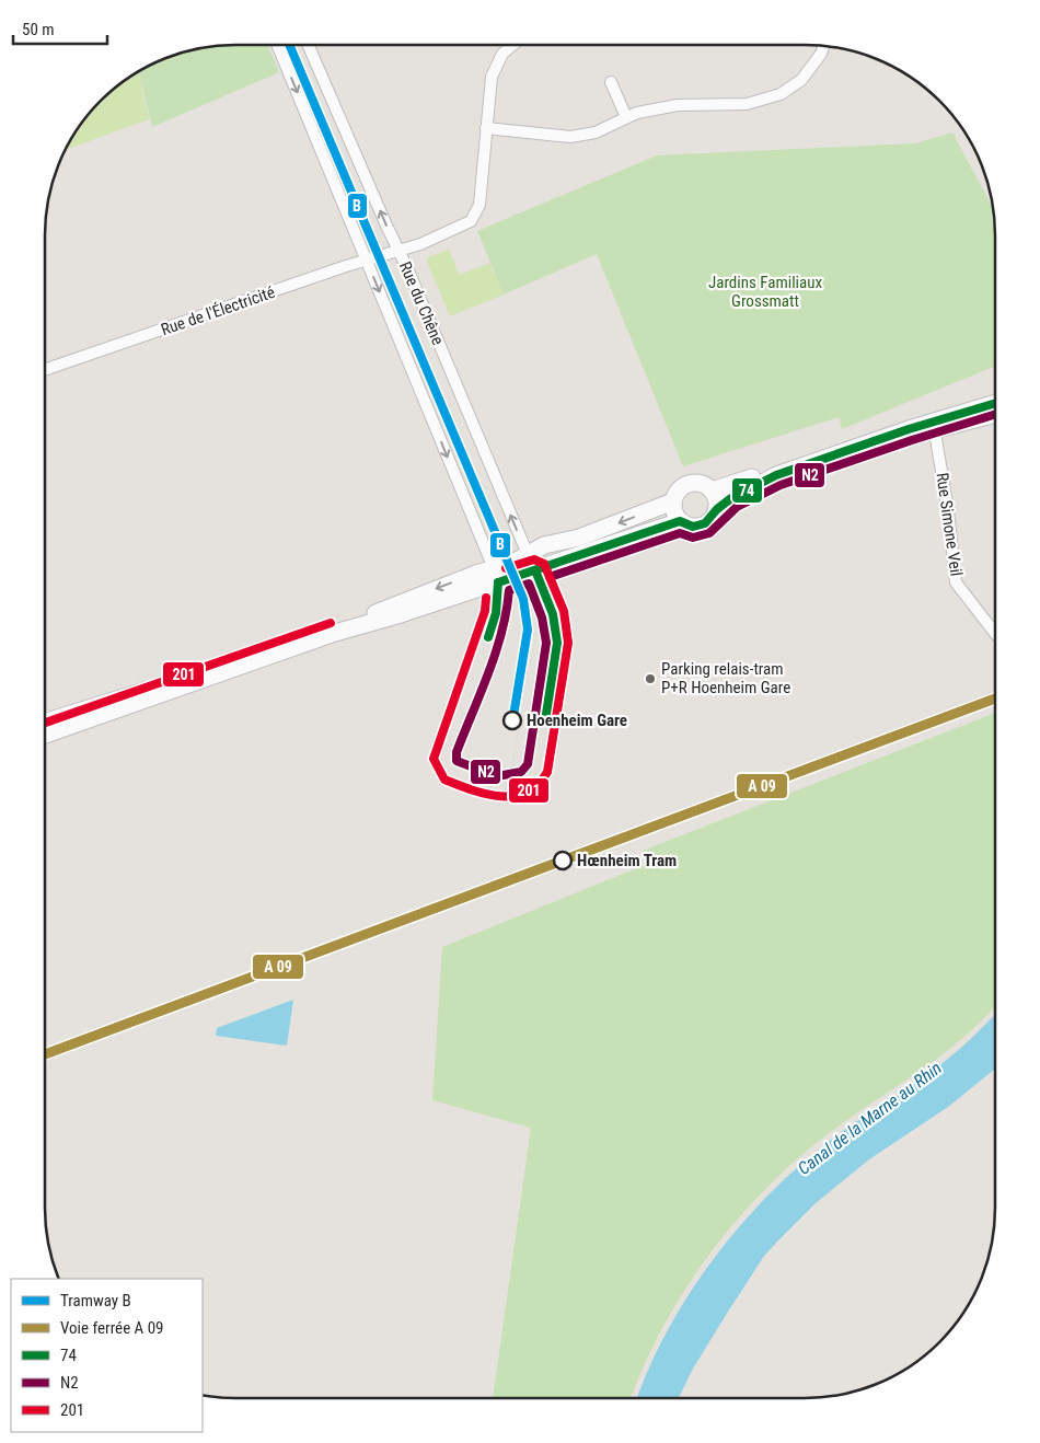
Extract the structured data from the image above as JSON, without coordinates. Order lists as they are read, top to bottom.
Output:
{
  "streets": {
    "street": ["Rue du Chêne", "Rue de l'Électricité", "Rue Simone Veil"]
  },
  "crossings": [
    ["Rue du Chêne", "Rue de l'Électricité"]
  ],
  "water": ["Canal de la Marne au Rhin"],
  "parks": ["Jardins Familiaux Grossmatt"],
  "places": ["Parking relais-tram P+R Hoenheim Gare", "Hoenheim Gare", "Hœnheim Tram"],
  "lines": [
    "tram line B",
    "transit line 74",
    "transit line N2",
    "transit line 201"
  ],
  "legend": [
    "Tramway B",
    "Voie ferrée A 09",
    "74",
    "N2",
    "201"
  ],
  "scale_bar": "50 m"
}
